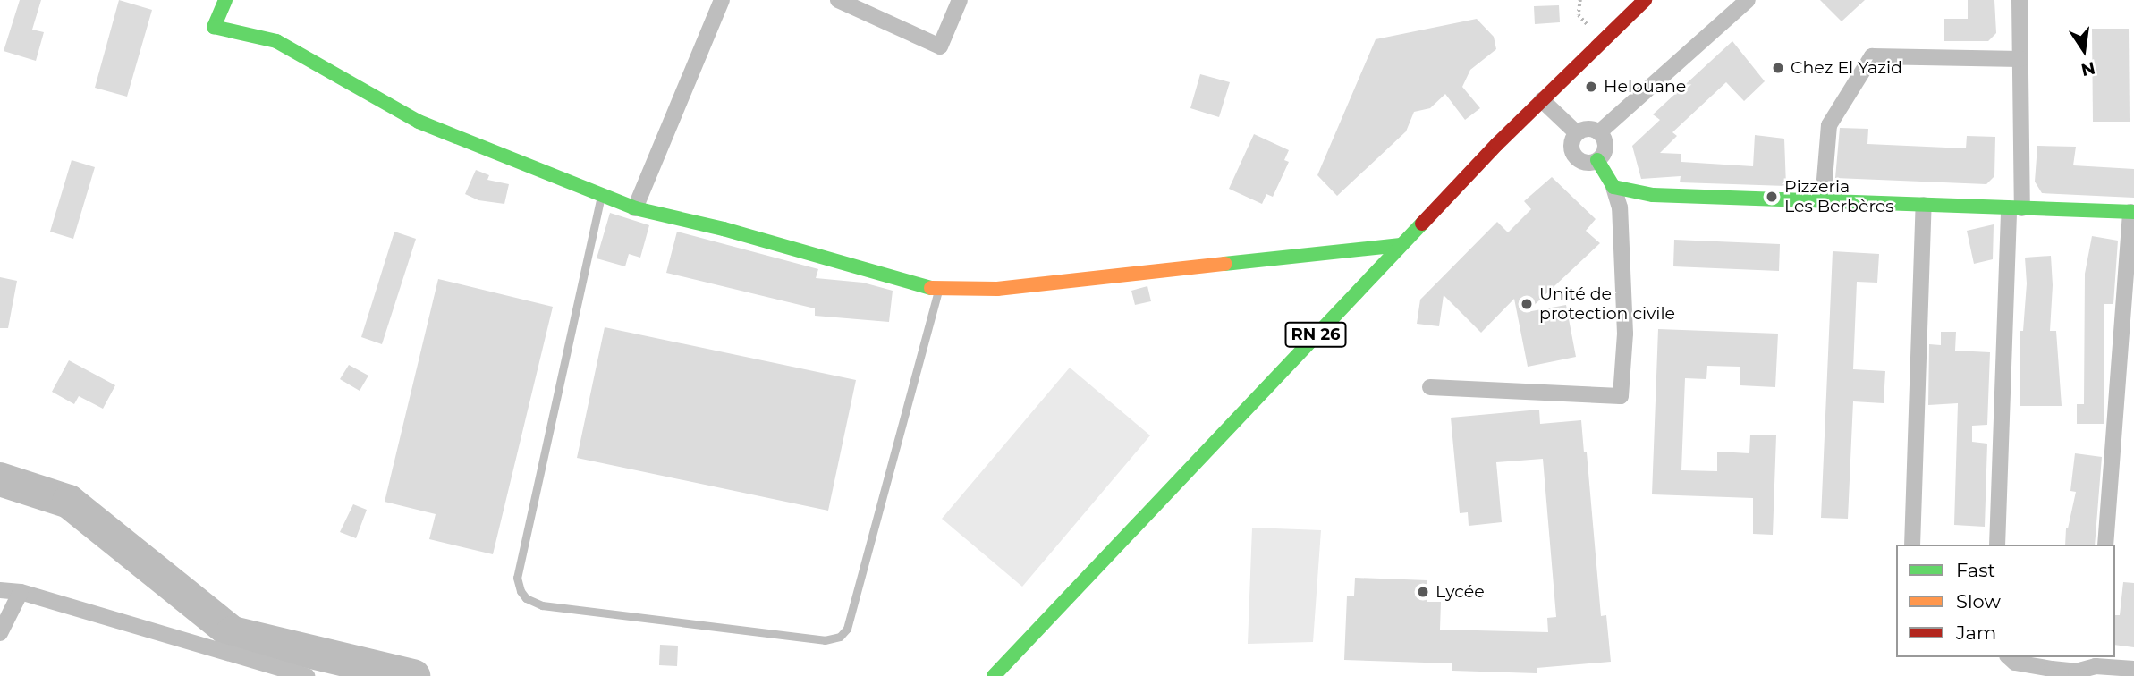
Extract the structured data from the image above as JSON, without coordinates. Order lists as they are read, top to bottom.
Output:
{
  "streets": {
    "street": ["RN 26"]
  },
  "places": [
    "Chez El Yazid",
    "Helouane",
    "Pizzeria Les Berbères",
    "Unité de protection civile",
    "Lycée"
  ],
  "legend": ["Fast", "Slow", "Jam"],
  "north": "bottom"
}
